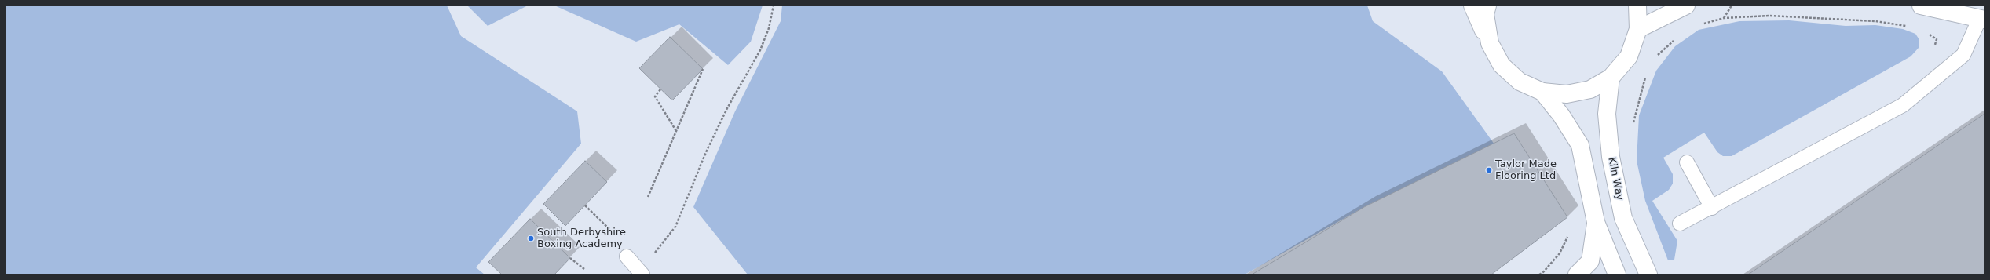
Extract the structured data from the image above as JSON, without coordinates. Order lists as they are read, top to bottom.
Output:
{
  "streets": {
    "street": ["Kiln Way"]
  },
  "places": ["Taylor Made Flooring Ltd", "South Derbyshire Boxing Academy"]
}
